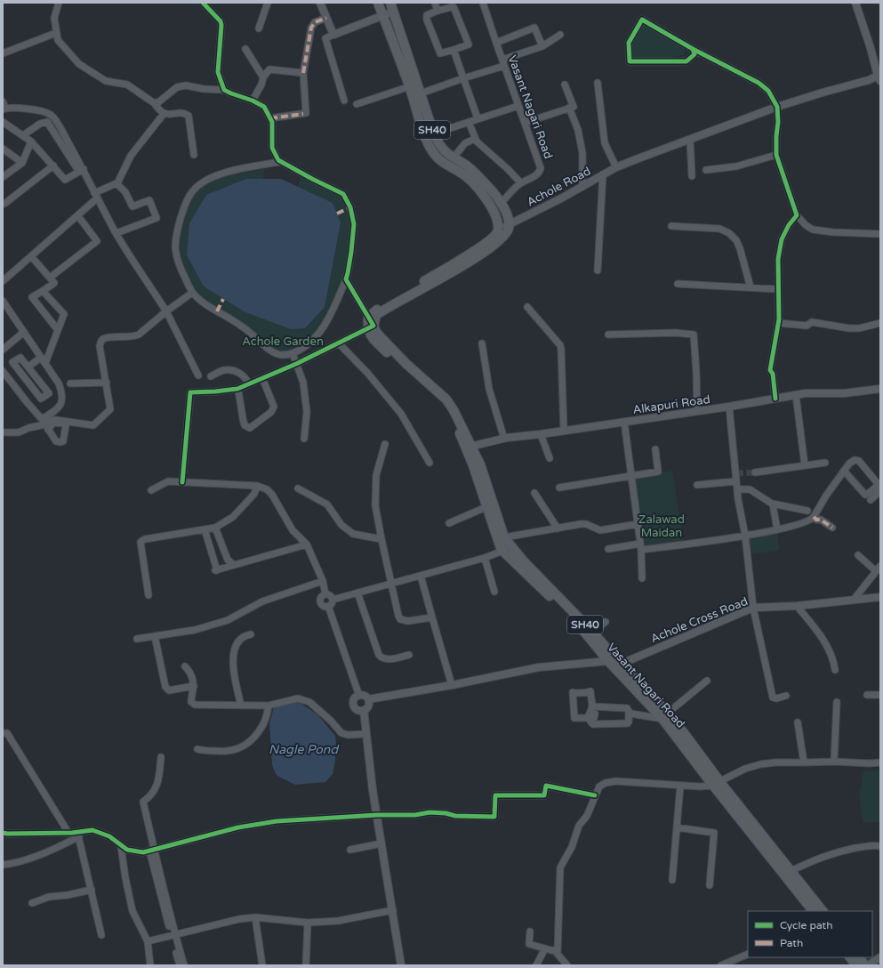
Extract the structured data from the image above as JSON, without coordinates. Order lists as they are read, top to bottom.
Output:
{
  "streets": {
    "main road": ["Vasant Nagari Road", "SH40", "Achole Road"],
    "street": ["Alkapuri Road", "Achole Cross Road"]
  },
  "crossings": [
    ["Vasant Nagari Road", "SH40"],
    ["Vasant Nagari Road", "Achole Road"],
    ["Vasant Nagari Road", "Alkapuri Road"],
    ["Vasant Nagari Road", "Achole Cross Road"],
    ["SH40", "Achole Road"]
  ],
  "water": ["Nagle Pond"],
  "parks": ["Achole Garden", "Zalawad Maidan"],
  "legend": ["Cycle path", "Path"]
}
